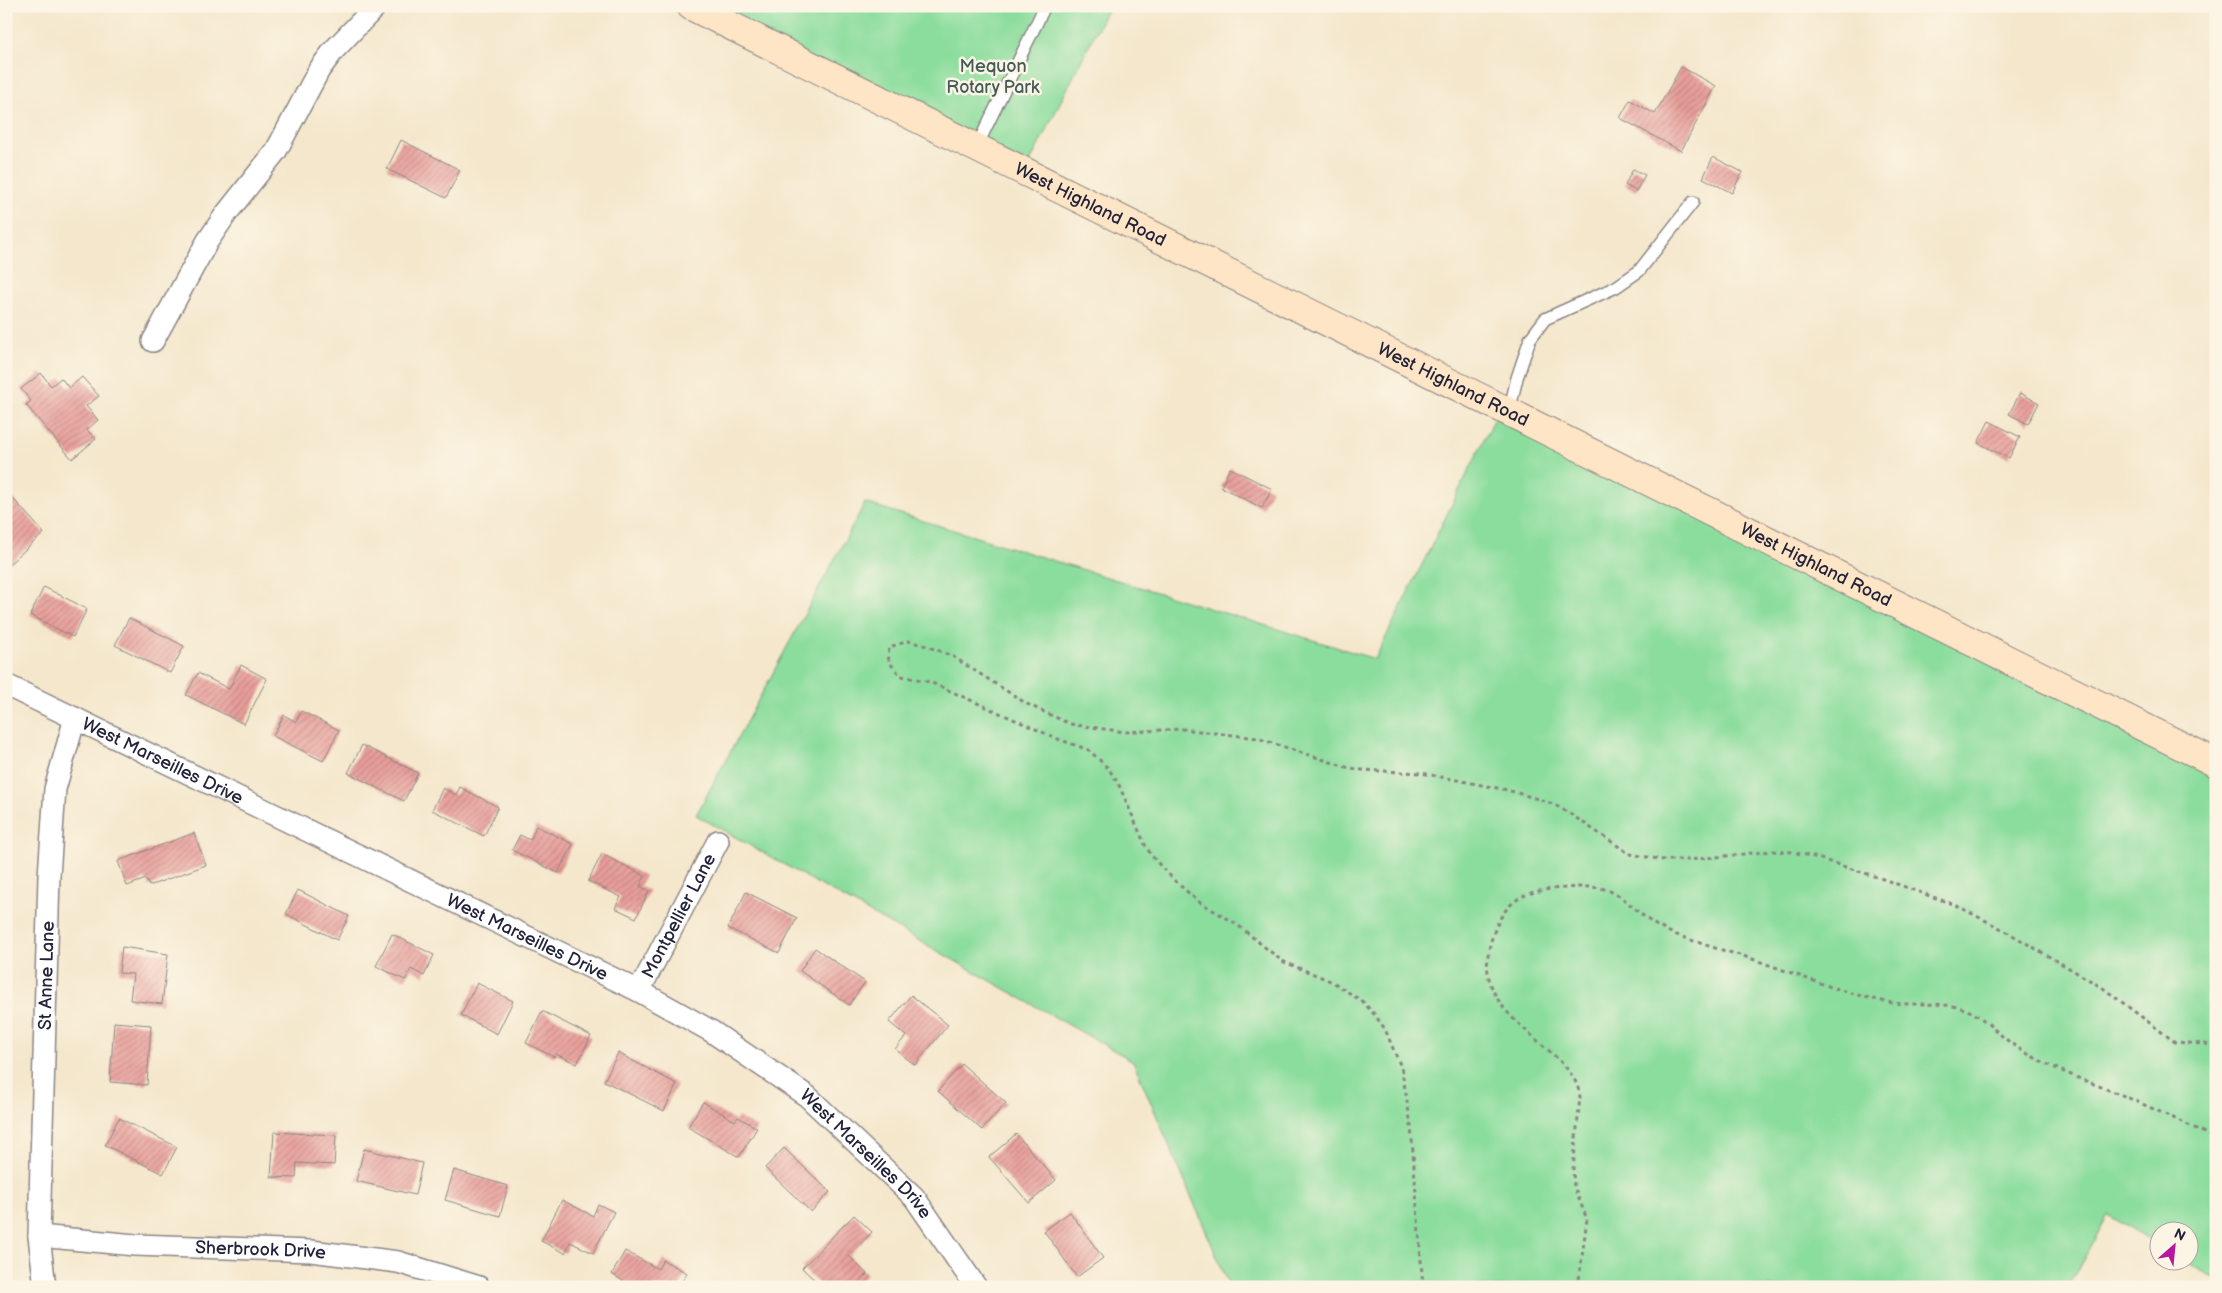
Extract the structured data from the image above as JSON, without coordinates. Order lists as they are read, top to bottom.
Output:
{
  "streets": {
    "main road": ["West Highland Road"],
    "street": [
      "West Marseilles Drive",
      "Montpellier Lane",
      "St Anne Lane",
      "Sherbrook Drive"
    ]
  },
  "crossings": [
    ["West Marseilles Drive", "Montpellier Lane"],
    ["West Marseilles Drive", "St Anne Lane"],
    ["St Anne Lane", "Sherbrook Drive"]
  ],
  "parks": ["Mequon Rotary Park"],
  "north": "top right"
}
